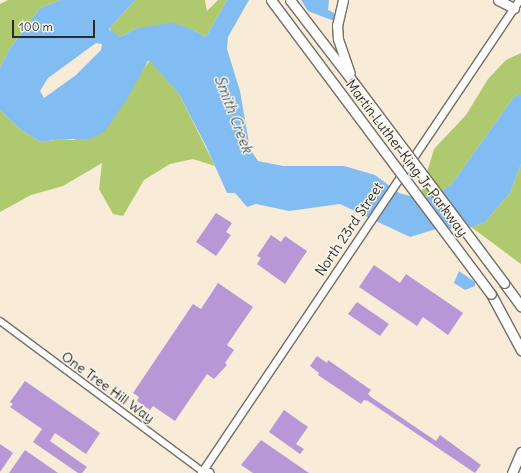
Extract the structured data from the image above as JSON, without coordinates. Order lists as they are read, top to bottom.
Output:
{
  "streets": {
    "highway": ["Martin Luther King Jr Parkway"],
    "main road": ["North 23rd Street"],
    "street": ["One Tree Hill Way"]
  },
  "crossings": [
    ["North 23rd Street", "One Tree Hill Way"]
  ],
  "water": ["Smith Creek"],
  "scale_bar": "100 m"
}
